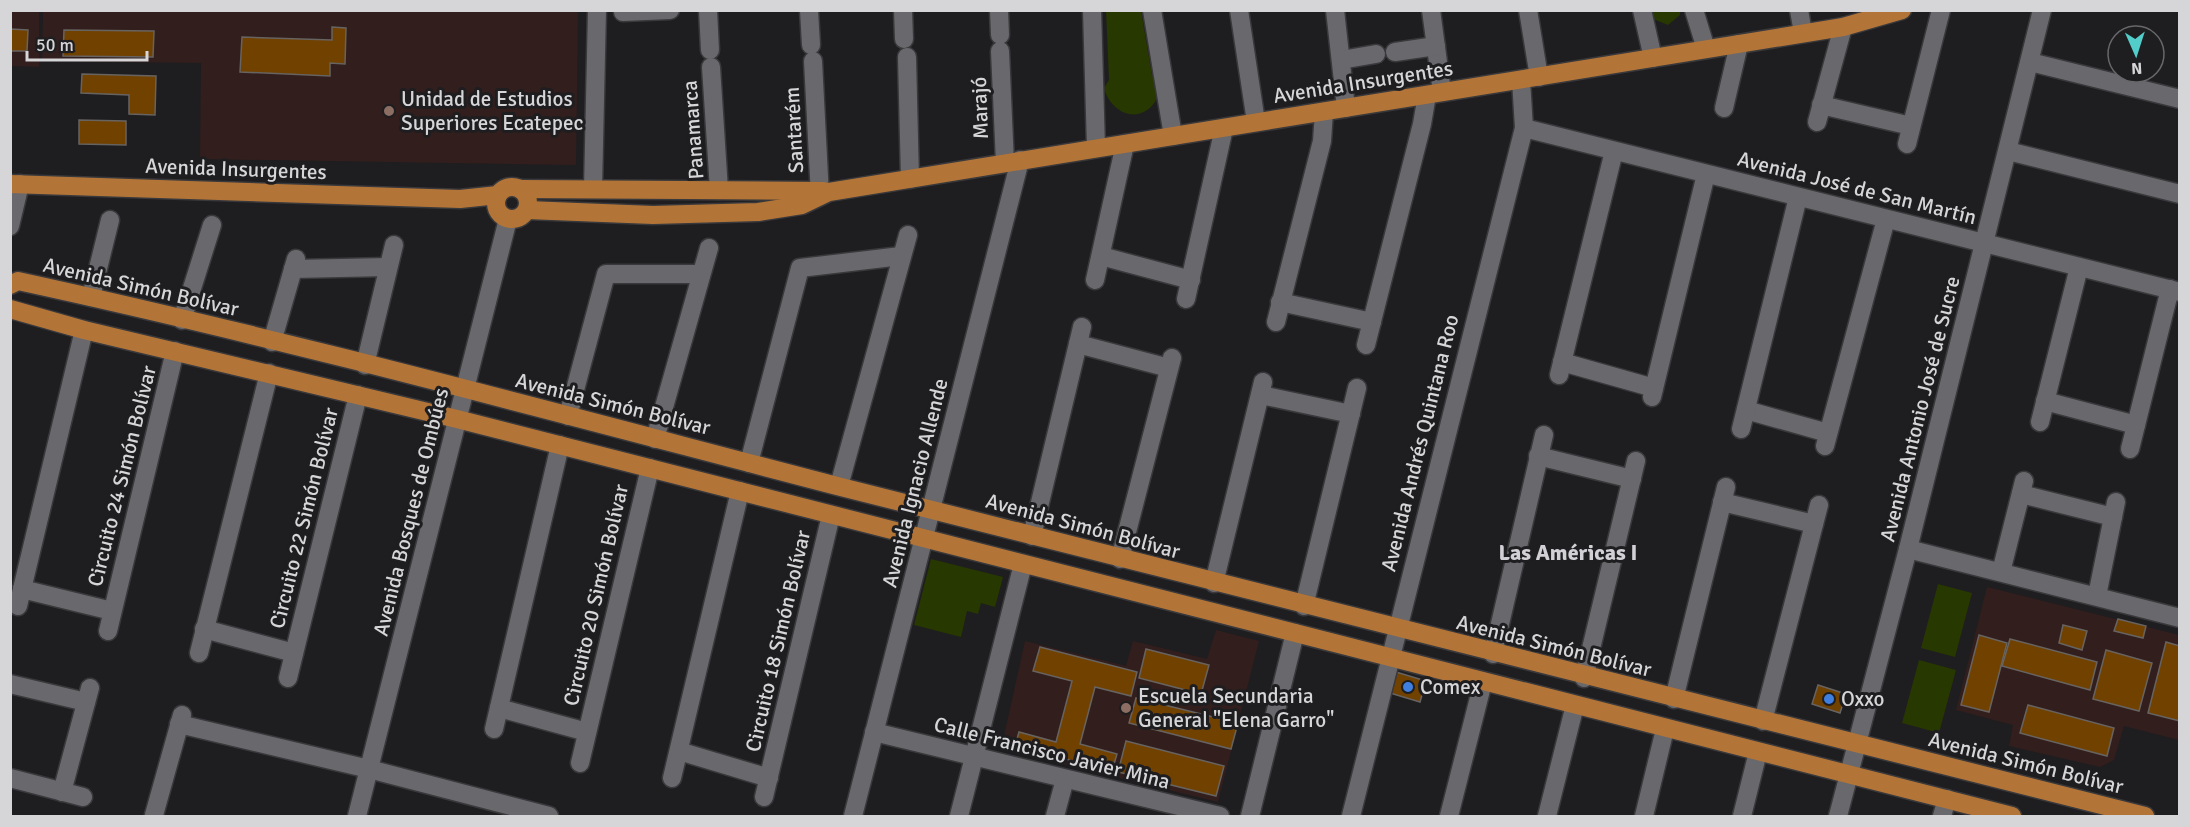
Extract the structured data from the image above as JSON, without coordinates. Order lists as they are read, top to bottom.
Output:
{
  "streets": {
    "main road": ["Avenida Insurgentes", "Avenida Simón Bolívar"],
    "street": [
      "Marajó",
      "Panamarca",
      "Santarém",
      "Avenida José de San Martín",
      "Avenida Antonio José de Sucre",
      "Avenida Andrés Quintana Roo",
      "Circuito 24 Simón Bolívar",
      "Avenida Ignacio Allende",
      "Avenida Bosques de Ombúes",
      "Circuito 22 Simón Bolívar",
      "Circuito 20 Simón Bolívar",
      "Circuito 18 Simón Bolívar",
      "Calle Francisco Javier Mina"
    ]
  },
  "crossings": [
    ["Avenida Insurgentes", "Marajó"],
    ["Avenida Insurgentes", "Panamarca"],
    ["Avenida Insurgentes", "Santarém"],
    ["Avenida Insurgentes", "Avenida Andrés Quintana Roo"],
    ["Avenida Insurgentes", "Avenida Ignacio Allende"],
    ["Avenida Insurgentes", "Avenida Bosques de Ombúes"],
    ["Marajó", "Avenida Ignacio Allende"],
    ["Avenida José de San Martín", "Avenida Antonio José de Sucre"],
    ["Avenida José de San Martín", "Avenida Andrés Quintana Roo"],
    ["Avenida Simón Bolívar", "Avenida Antonio José de Sucre"],
    ["Avenida Simón Bolívar", "Avenida Andrés Quintana Roo"],
    ["Avenida Simón Bolívar", "Avenida Ignacio Allende"],
    ["Avenida Simón Bolívar", "Avenida Bosques de Ombúes"],
    ["Avenida Ignacio Allende", "Calle Francisco Javier Mina"]
  ],
  "districts": ["Las Américas I"],
  "places": [
    "Unidad de Estudios Superiores Ecatepec",
    "Comex",
    "Oxxo",
    "Escuela Secundaria General \"Elena Garro\""
  ],
  "scale_bar": "50 m",
  "north": "bottom"
}
